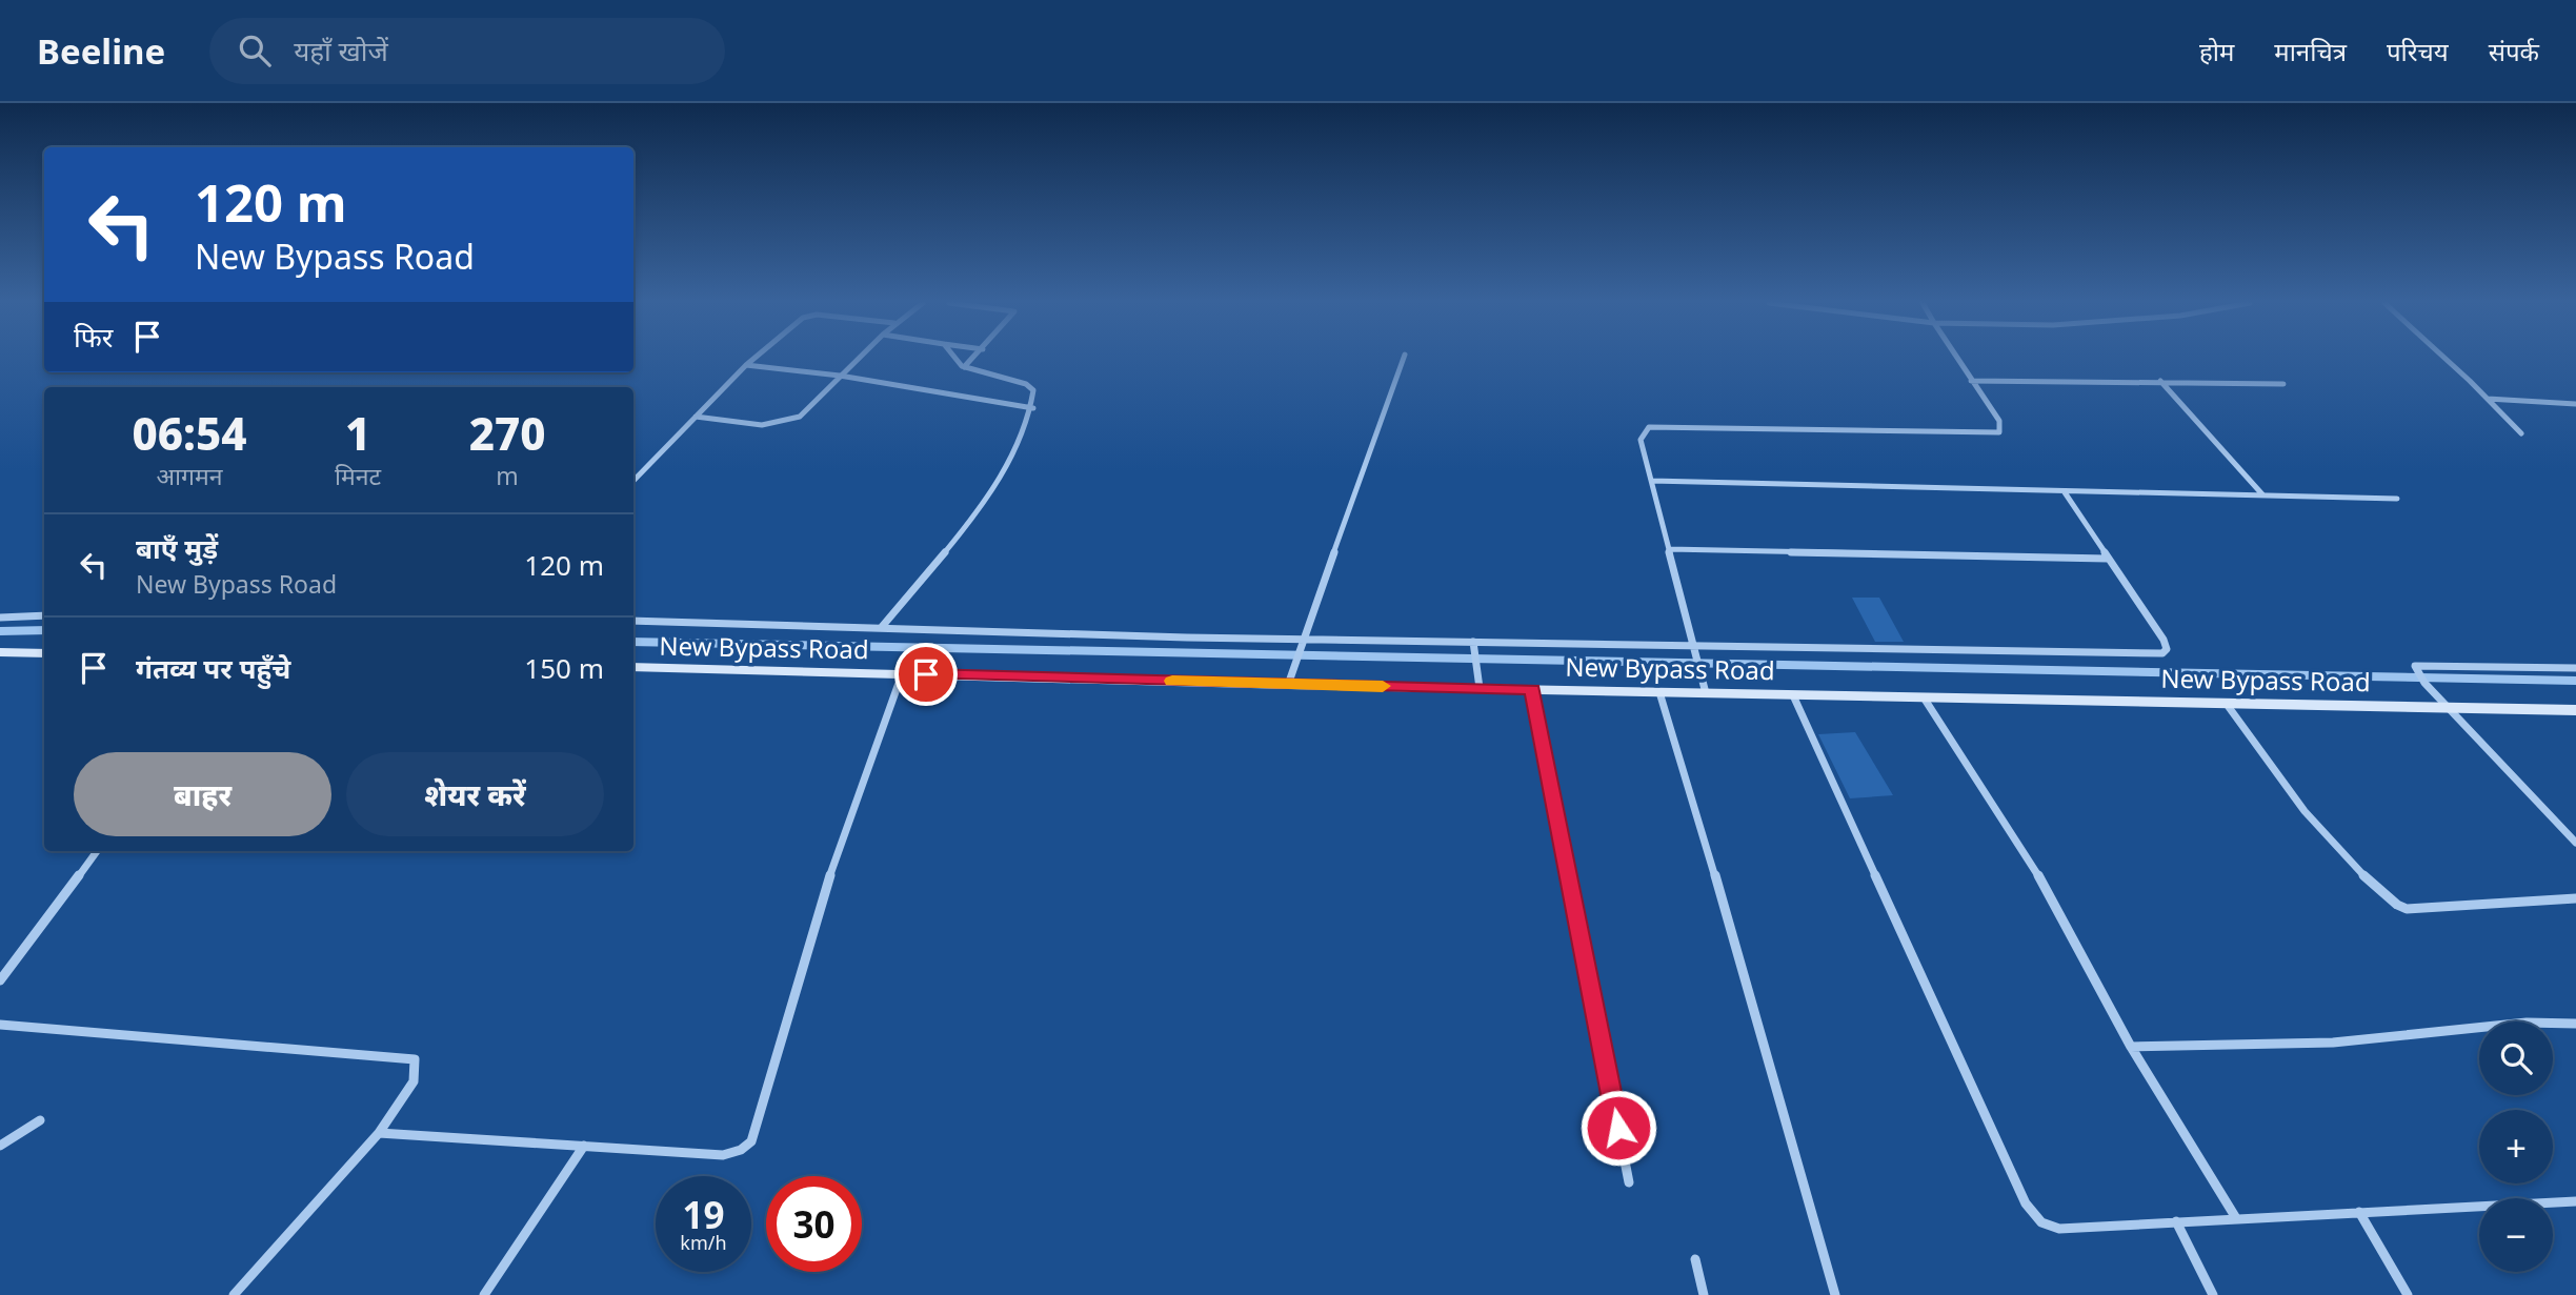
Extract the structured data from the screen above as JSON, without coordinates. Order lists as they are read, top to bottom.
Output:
{
  "streets": {
    "main road": ["New Bypass Road"]
  },
  "page": {
    "header": "Beeline",
    "search": "यहाँ खोजें",
    "nav": [
      "होम",
      "मानचित्र",
      "परिचय",
      "संपर्क"
    ],
    "turn": ["120 m", "New Bypass Road"],
    "then": "फिर",
    "eta": [
      "06:54",
      "आगमन",
      "1",
      "मिनट",
      "270",
      "m"
    ],
    "list": [
      {
        "name": "बाएँ मुड़ें",
        "note": "New Bypass Road",
        "value": "120 m"
      },
      {
        "name": "गंतव्य पर पहुँचे",
        "value": "150 m"
      }
    ],
    "buttons": ["बाहर", "शेयर करें"],
    "map_buttons": ["+", "−"],
    "speed": "19 km/h",
    "limit": "30"
  }
}
